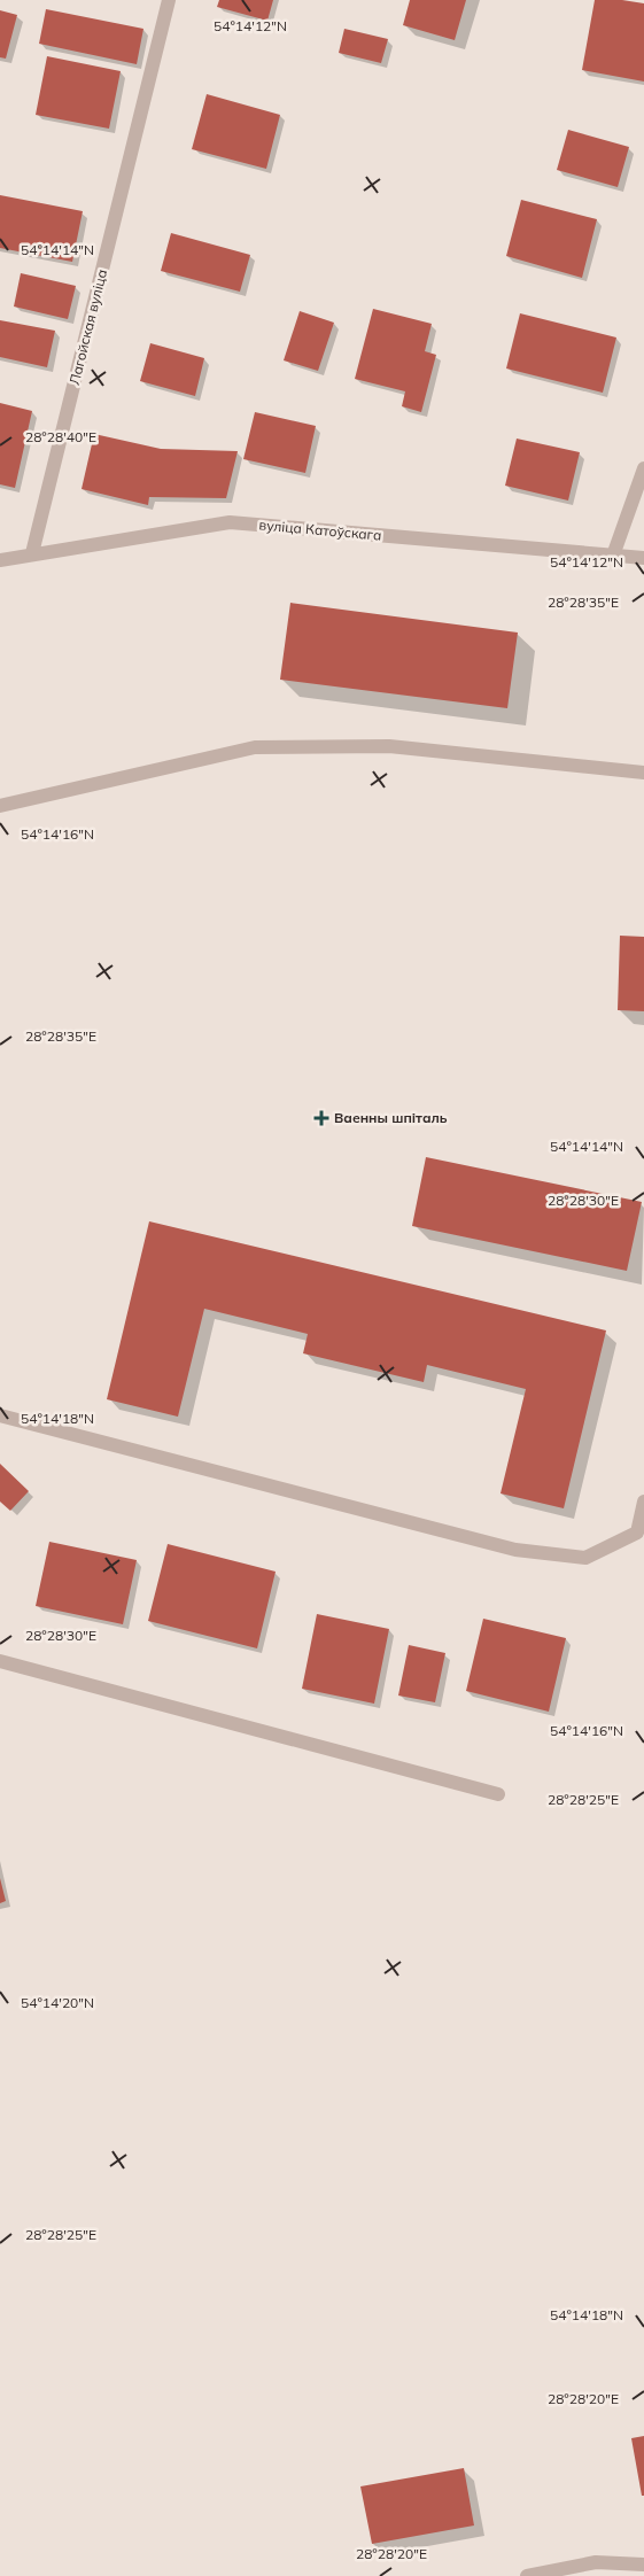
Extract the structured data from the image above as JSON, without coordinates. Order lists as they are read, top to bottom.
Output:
{
  "streets": {
    "street": ["Лагойская вуліца", "вуліца Катоўскага"]
  },
  "crossings": [
    ["Лагойская вуліца", "вуліца Катоўскага"]
  ],
  "places": {
    "health": ["Ваенны шпіталь"]
  },
  "coordinates": [
    "54°14'12\"N",
    "54°14'14\"N",
    "28°28'40\"E",
    "28°28'35\"E",
    "54°14'16\"N",
    "28°28'30\"E",
    "54°14'18\"N",
    "28°28'25\"E",
    "54°14'20\"N",
    "28°28'20\"E"
  ]
}
